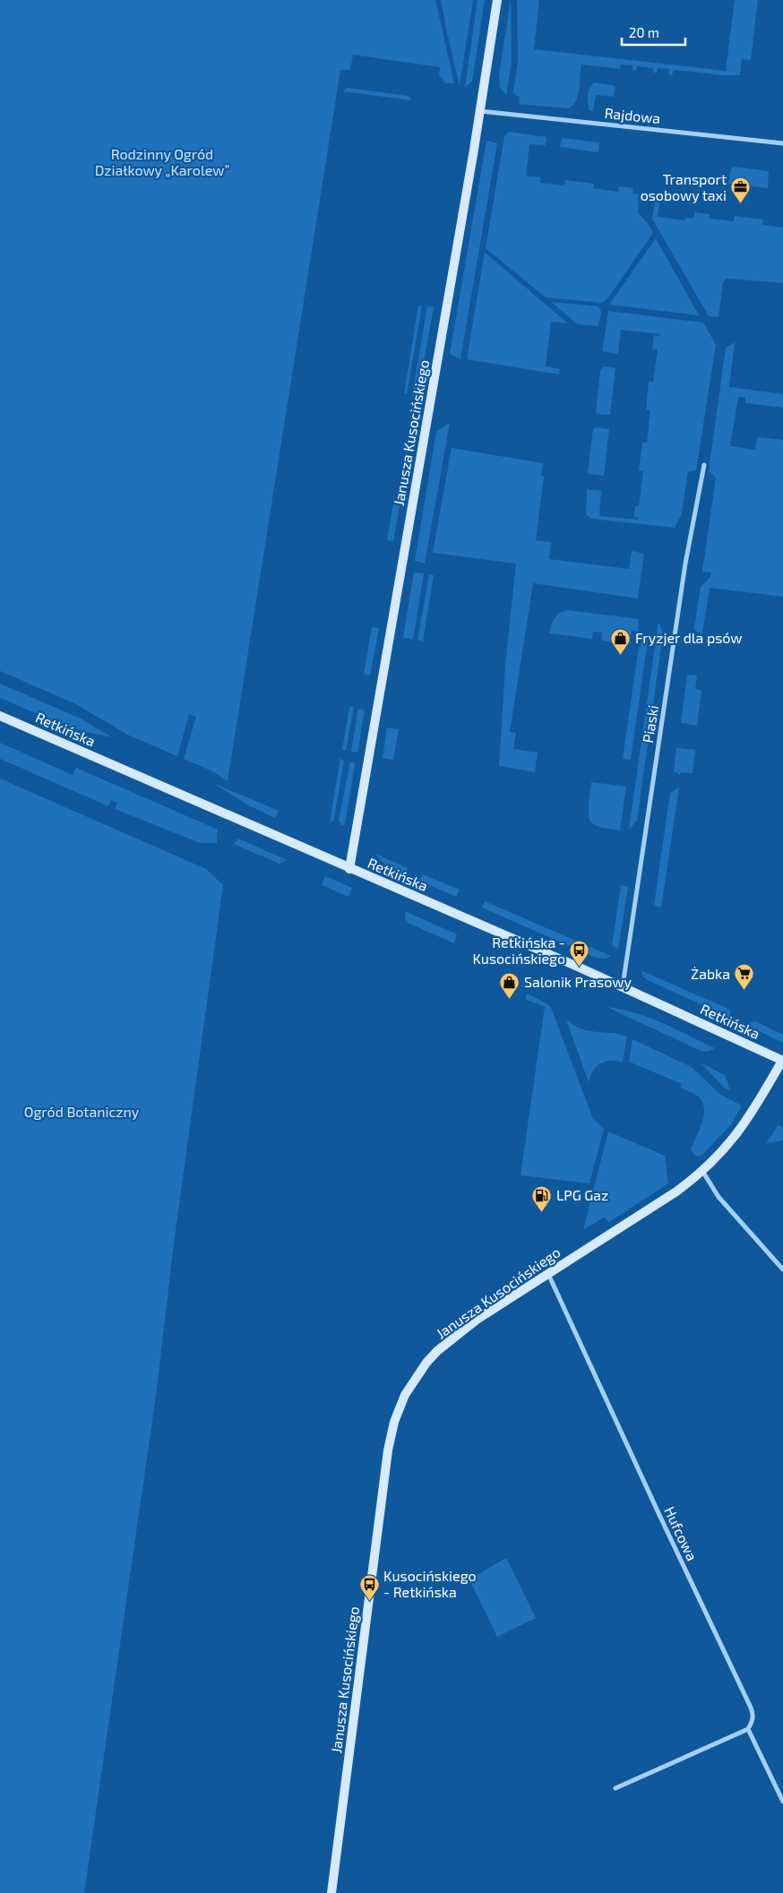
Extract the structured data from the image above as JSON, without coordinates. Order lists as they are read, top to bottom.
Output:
{
  "streets": {
    "street": [
      "Rajdowa",
      "Janusza Kusocińskiego",
      "Piaski",
      "Retkińska",
      "Hufcowa"
    ]
  },
  "crossings": [
    ["Rajdowa", "Janusza Kusocińskiego"],
    ["Janusza Kusocińskiego", "Retkińska"],
    ["Janusza Kusocińskiego", "Hufcowa"],
    ["Piaski", "Retkińska"]
  ],
  "parks": ["Rodzinny Ogród Działkowy „Karolew”", "Ogród Botaniczny"],
  "places": {
    "office": ["Transport osobowy taxi"],
    "shop": ["Fryzjer dla psów", "Salonik Prasowy"],
    "bus stop": ["Retkińska - Kusocińskiego", "Kusocińskiego - Retkińska"],
    "supermarket": ["Żabka"],
    "fuel station": ["LPG Gaz"]
  },
  "scale_bar": "20 m"
}
